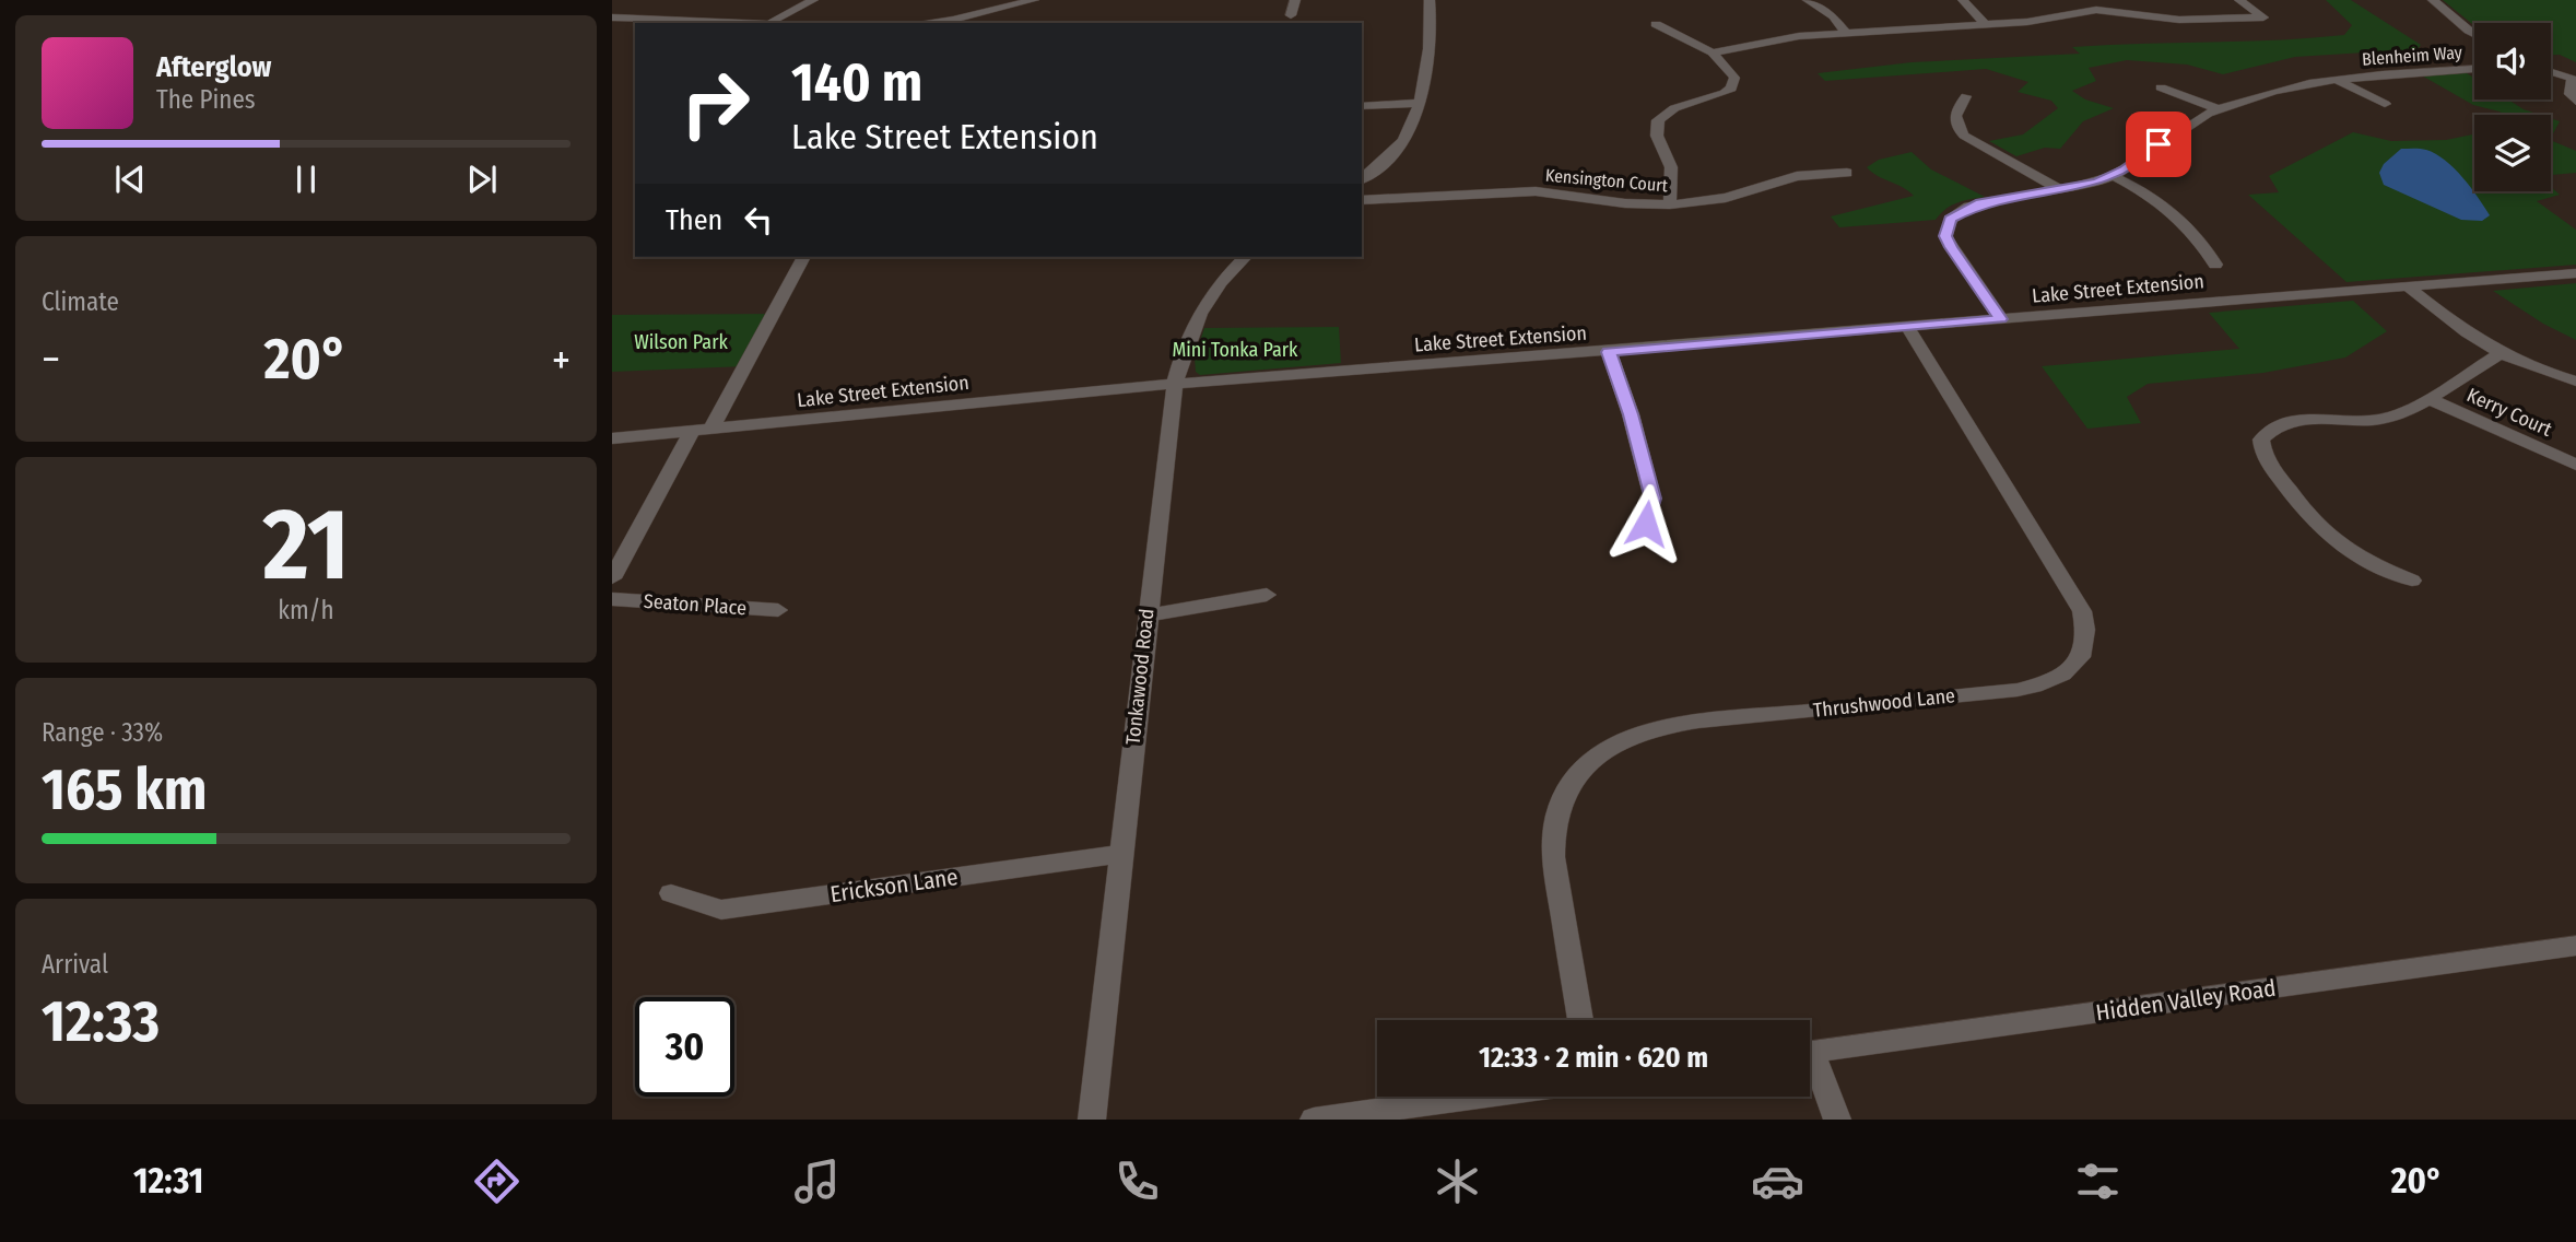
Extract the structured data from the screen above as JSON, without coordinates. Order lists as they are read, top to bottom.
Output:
{
  "streets": {
    "street": [
      "Blenheim Way",
      "Kensington Court",
      "Lake Street Extension",
      "Kerry Court",
      "Seaton Place",
      "Tonkawood Road",
      "Thrushwood Lane",
      "Erickson Lane",
      "Hidden Valley Road"
    ]
  },
  "crossings": [
    ["Blenheim Way", "Lake Street Extension"],
    ["Lake Street Extension", "Tonkawood Road"],
    ["Lake Street Extension", "Thrushwood Lane"],
    ["Tonkawood Road", "Erickson Lane"]
  ],
  "parks": ["Wilson Park", "Mini Tonka Park"],
  "page": {
    "turn": ["140 m", "Lake Street Extension"],
    "song": ["Afterglow", "The Pines"],
    "then": "Then",
    "tile": [
      "Climate",
      ["21", "km/h"],
      ["Range · 33%", "165 km"],
      ["Arrival", "12:33"]
    ],
    "heat": ["−", "20°", "+"],
    "limit": "30",
    "trip": "12:33 · 2 min · 620 m",
    "tabs": ["12:31", "20°"]
  }
}
